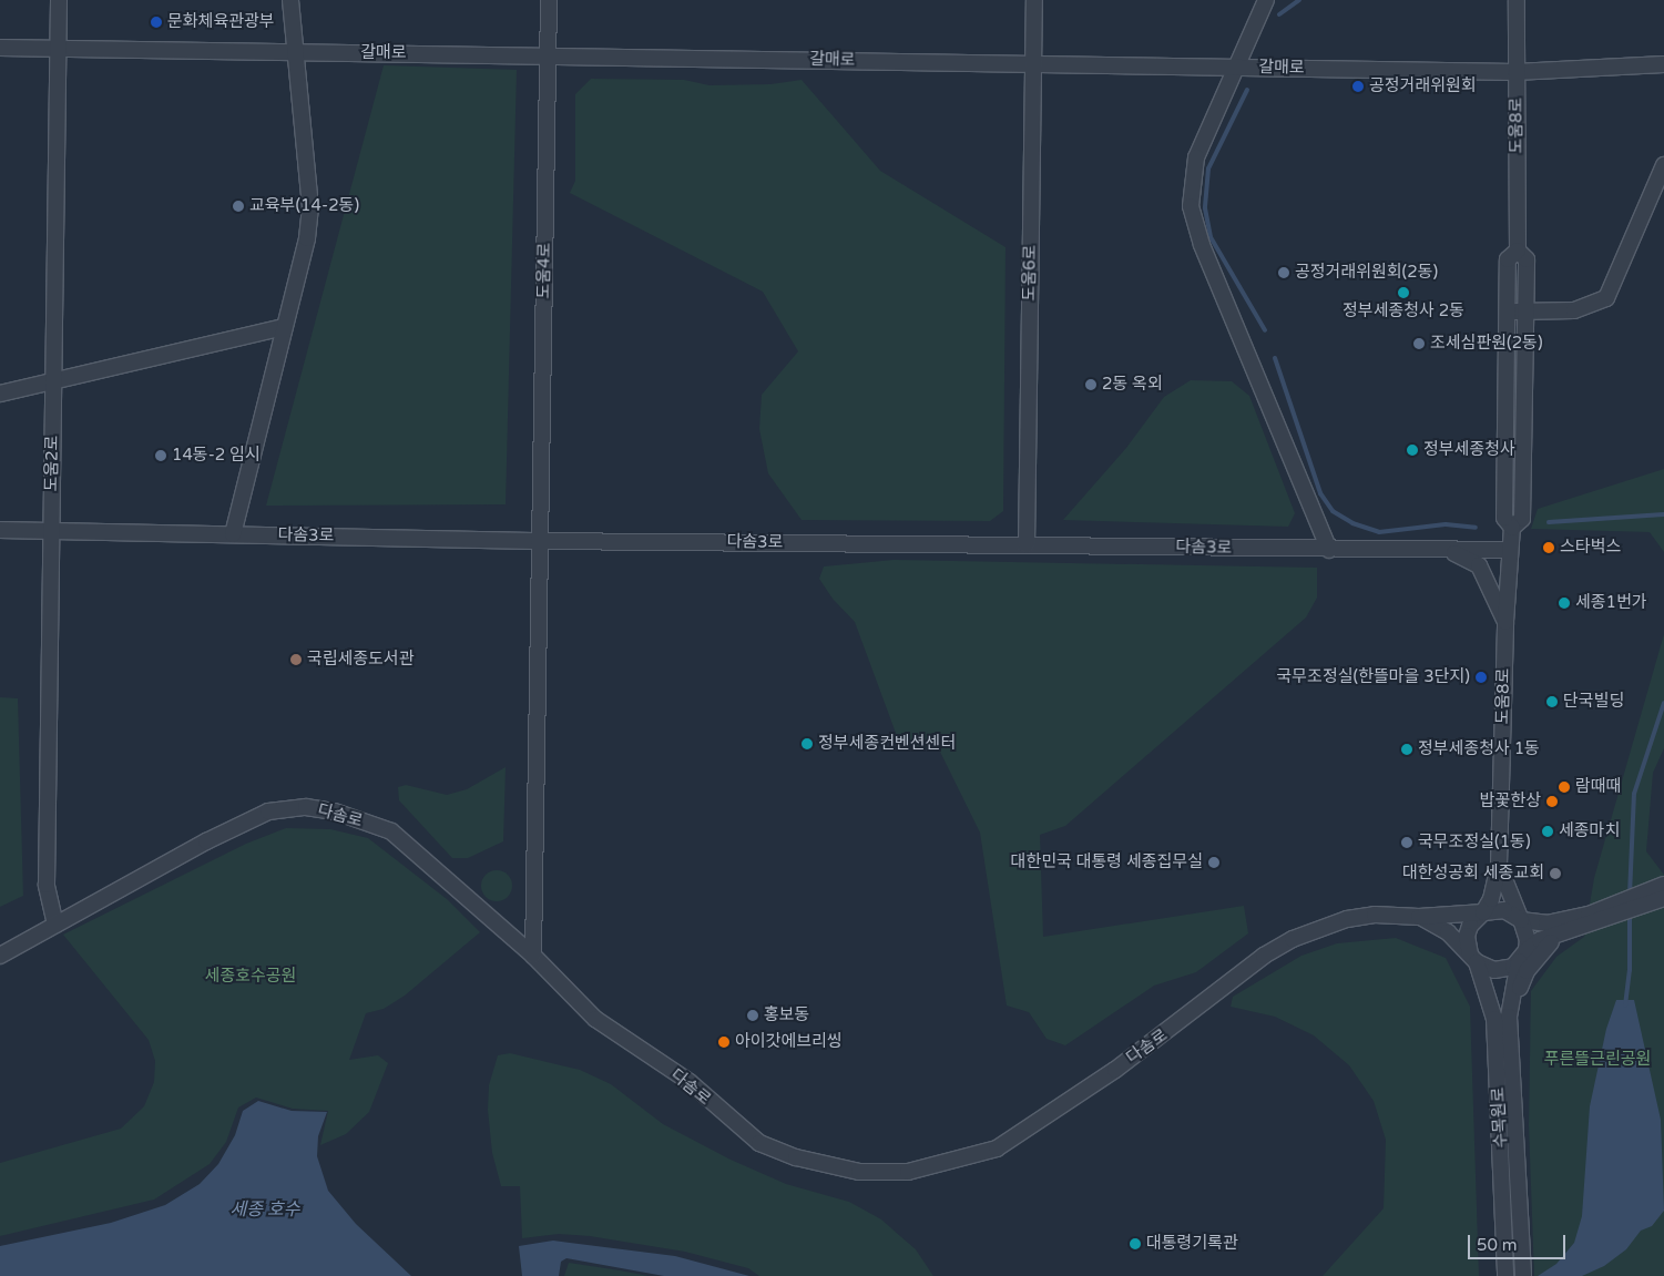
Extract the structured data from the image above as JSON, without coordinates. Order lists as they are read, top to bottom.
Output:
{
  "streets": {
    "street": [
      "갈매로",
      "도움8로",
      "도움4로",
      "도움6로",
      "도움2로",
      "다솜3로",
      "다솜로",
      "수목원로"
    ]
  },
  "crossings": [
    ["갈매로", "도움8로"],
    ["갈매로", "도움4로"],
    ["갈매로", "도움6로"],
    ["갈매로", "도움2로"],
    ["도움8로", "다솜3로"],
    ["도움8로", "다솜로"],
    ["도움8로", "수목원로"],
    ["도움4로", "다솜3로"],
    ["도움4로", "다솜로"],
    ["도움6로", "다솜3로"],
    ["도움2로", "다솜3로"],
    ["도움2로", "다솜로"],
    ["다솜로", "수목원로"]
  ],
  "water": ["세종 호수"],
  "parks": ["세종호수공원", "푸른뜰근린공원"],
  "places": [
    "문화체육관광부",
    "공정거래위원회",
    "교육부(14-2동)",
    "공정거래위원회(2동)",
    "정부세종청사 2동",
    "조세심판원(2동)",
    "2동 옥외",
    "정부세종청사",
    "14동-2 임시",
    "스타벅스",
    "세종1번가",
    "국립세종도서관",
    "국무조정실(한뜰마을 3단지)",
    "단국빌딩",
    "정부세종컨벤션센터",
    "정부세종청사 1동",
    "람때때",
    "밥꽃한상",
    "세종마치",
    "국무조정실(1동)",
    "대한민국 대통령 세종집무실",
    "대한성공회 세종교회",
    "홍보동",
    "아이갓에브리씽",
    "대통령기록관"
  ],
  "scale_bar": "50 m"
}
